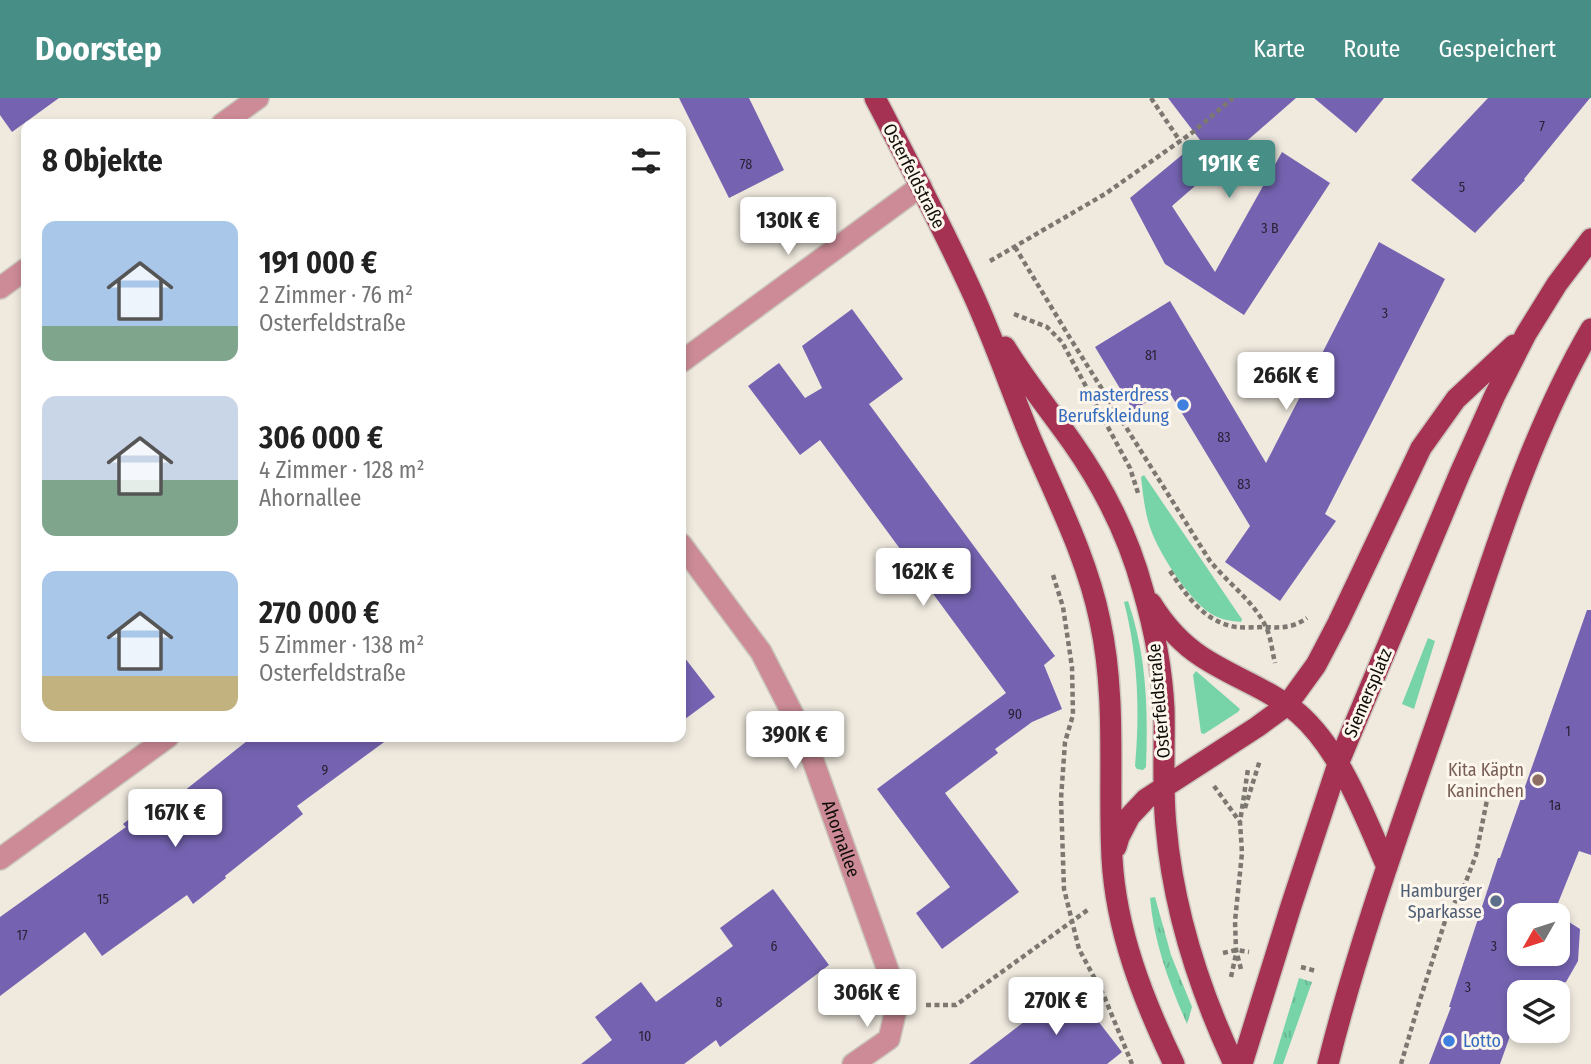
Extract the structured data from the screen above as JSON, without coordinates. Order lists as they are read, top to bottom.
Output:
{
  "streets": {
    "main road": ["Osterfeldstraße", "Siemersplatz"],
    "street": ["Ahornallee"]
  },
  "places": [
    "masterdress Berufskleidung",
    "Kita Käptn Kaninchen",
    "Hamburger Sparkasse",
    "Lotto"
  ],
  "house_numbers": [
    "7",
    "78",
    "5",
    "3 B",
    "3",
    "81",
    "83",
    "83",
    "90",
    "1",
    "9",
    "1a",
    "15",
    "17",
    "6",
    "3",
    "3",
    "8",
    "10"
  ],
  "north": "bottom left",
  "page": {
    "header": "Doorstep",
    "nav": ["Karte", "Route", "Gespeichert"],
    "heading": "8 Objekte",
    "price": [
      "191K €",
      "130K €",
      "266K €",
      "162K €",
      "390K €",
      "167K €",
      "306K €",
      "270K €"
    ],
    "list": [
      {
        "name": "191 000 €",
        "note": "2 Zimmer · 76 m² · Osterfeldstraße"
      },
      {
        "name": "306 000 €",
        "note": "4 Zimmer · 128 m² · Ahornallee"
      },
      {
        "name": "270 000 €",
        "note": "5 Zimmer · 138 m² · Osterfeldstraße"
      }
    ]
  }
}
